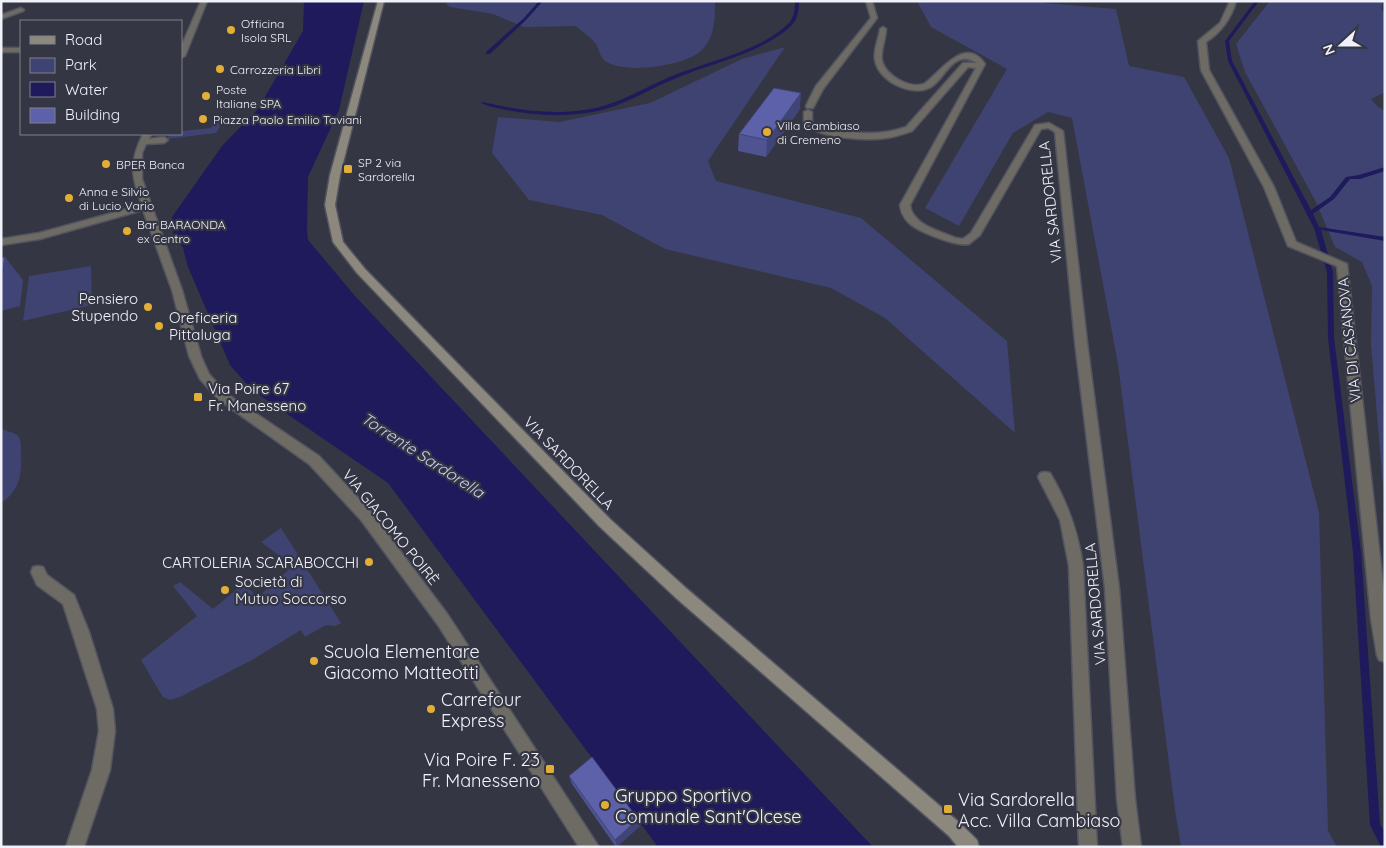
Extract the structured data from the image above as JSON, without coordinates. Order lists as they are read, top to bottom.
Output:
{
  "streets": {
    "main road": ["VIA SARDORELLA"],
    "street": ["VIA DI CASANOVA", "VIA GIACOMO POIRÈ"]
  },
  "water": ["Torrente Sardorella"],
  "places": {
    "other": [
      "Officina Isola SRL",
      "Carrozzeria Libri",
      "Poste Italiane SPA",
      "Piazza Paolo Emilio Taviani",
      "Villa Cambiaso di Cremeno",
      "BPER Banca",
      "Anna e Silvio di Lucio Vario",
      "Bar BARAONDA ex Centro",
      "Pensiero Stupendo",
      "Oreficeria Pittaluga",
      "CARTOLERIA SCARABOCCHI",
      "Società di Mutuo Soccorso",
      "Scuola Elementare Giacomo Matteotti",
      "Carrefour Express",
      "Gruppo Sportivo Comunale Sant'Olcese"
    ],
    "transit": [
      "SP 2 via Sardorella",
      "Via Poire 67 Fr. Manesseno",
      "Via Poire F. 23 Fr. Manesseno",
      "Via Sardorella Acc. Villa Cambiaso"
    ]
  },
  "legend": [
    "Road",
    "Park",
    "Water",
    "Building"
  ],
  "north": "left"
}
